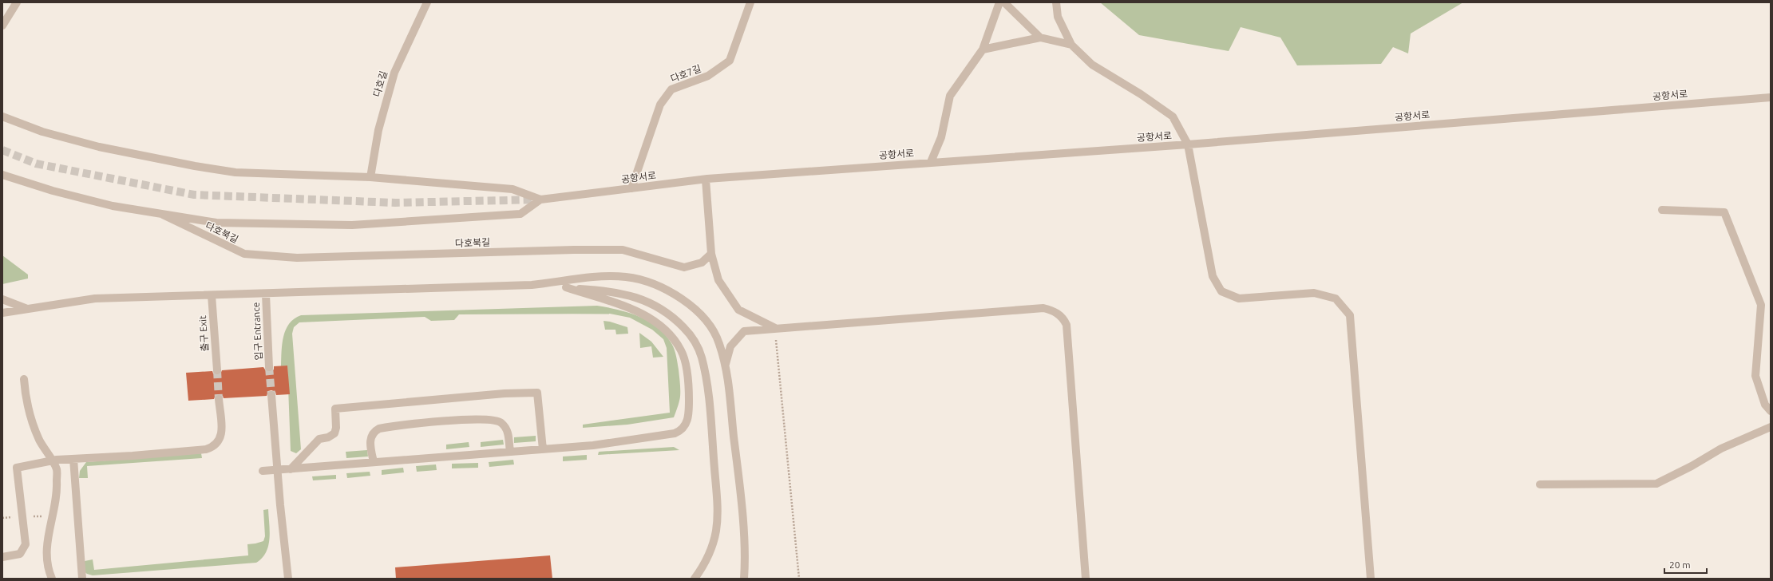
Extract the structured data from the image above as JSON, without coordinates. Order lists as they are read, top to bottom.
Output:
{
  "streets": {
    "street": [
      "다호7길",
      "다호길",
      "공항서로",
      "다호북길",
      "입구 Entrance",
      "출구 Exit"
    ]
  },
  "crossings": [
    ["다호7길", "공항서로"]
  ],
  "scale_bar": "20 m"
}
